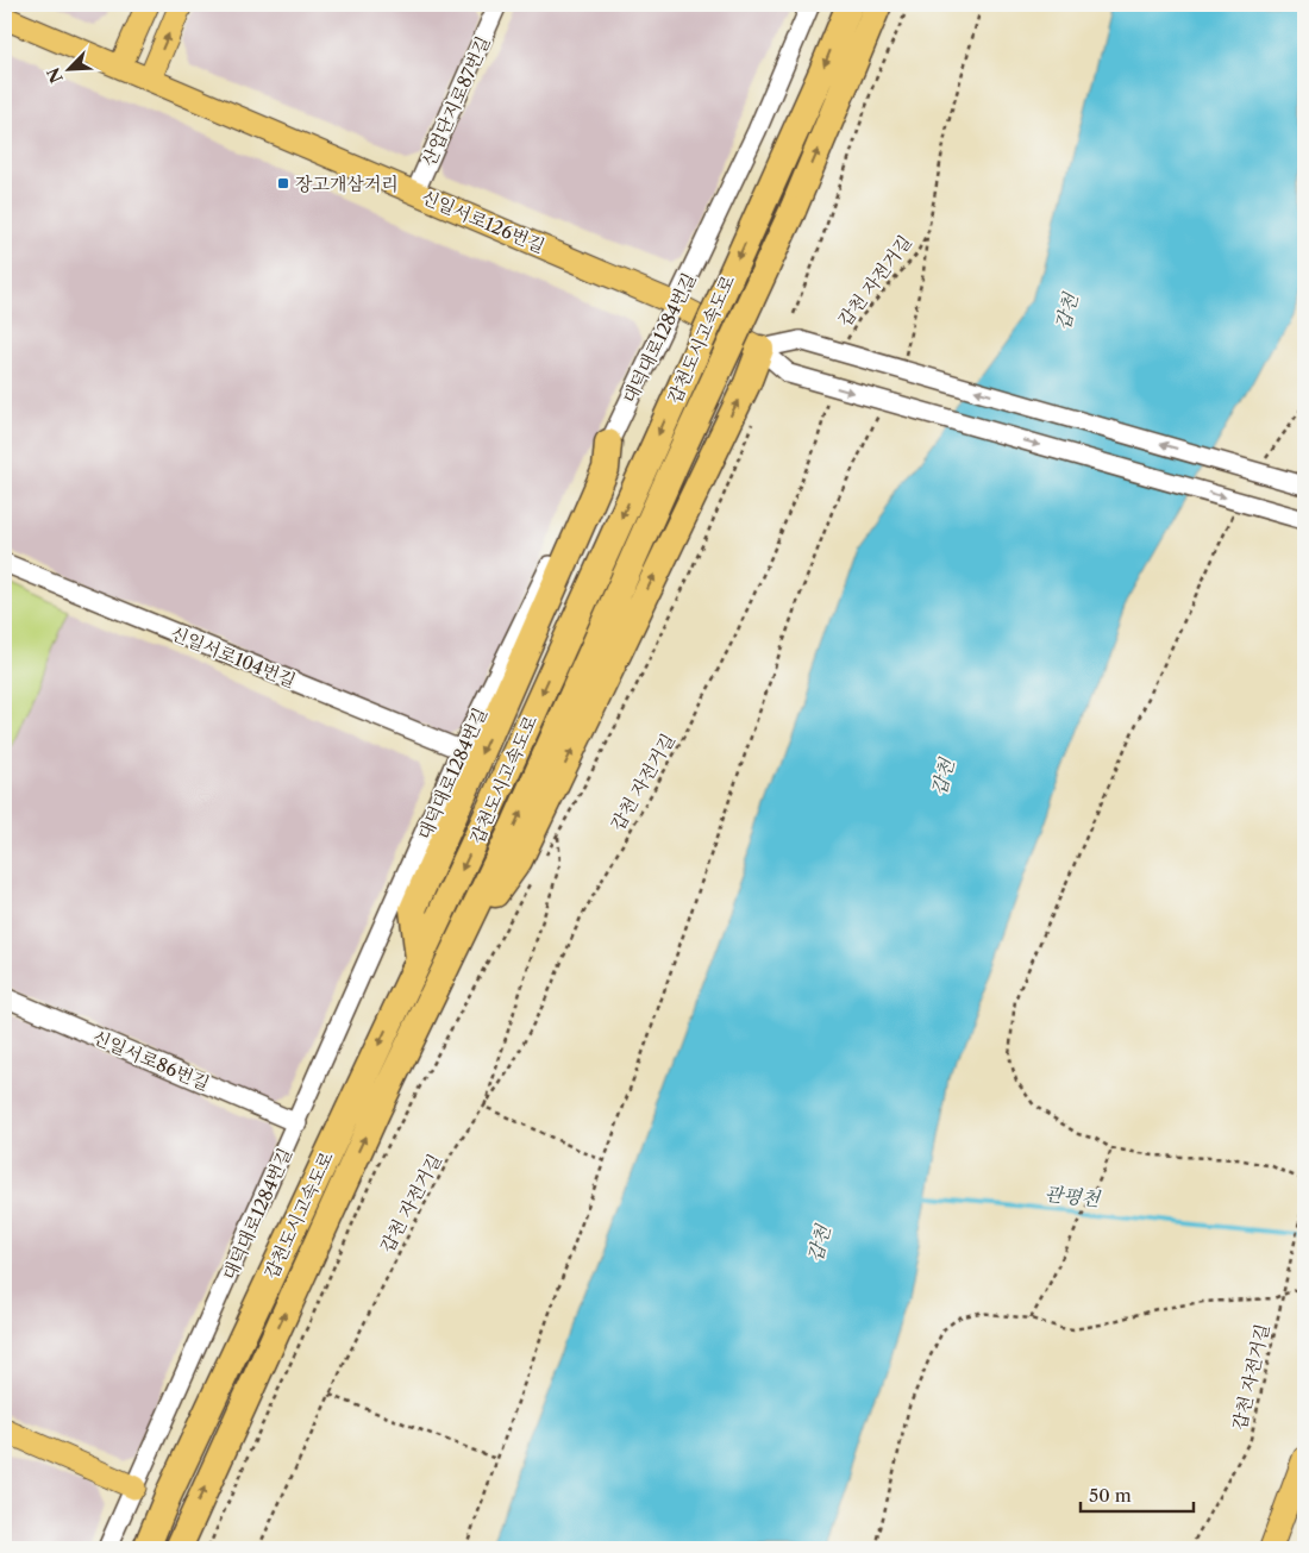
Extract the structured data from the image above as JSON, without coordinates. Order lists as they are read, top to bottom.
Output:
{
  "streets": {
    "highway": ["갑천도시고속도로"],
    "main road": ["신일서로126번길"],
    "street": [
      "산업단지로87번길",
      "대덕대로1284번길",
      "신일서로104번길",
      "신일서로86번길"
    ],
    "path": ["갑천 자전거길"]
  },
  "crossings": [
    ["산업단지로87번길", "신일서로126번길"],
    ["신일서로126번길", "대덕대로1284번길"],
    ["대덕대로1284번길", "신일서로104번길"],
    ["대덕대로1284번길", "신일서로86번길"]
  ],
  "water": ["갑천", "관평천"],
  "places": {
    "transit": ["장고개삼거리"]
  },
  "scale_bar": "50 m",
  "north": "bottom left"
}
